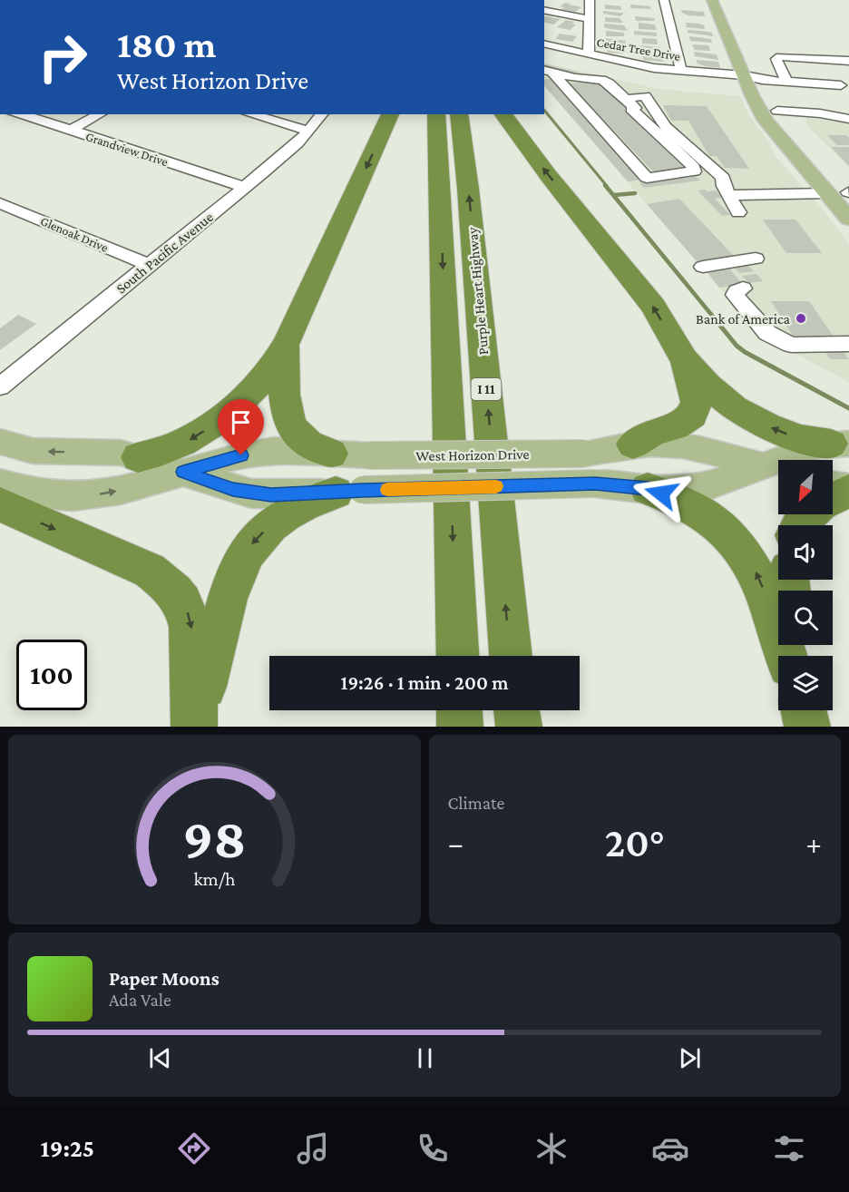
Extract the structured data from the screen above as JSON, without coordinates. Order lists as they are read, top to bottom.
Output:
{
  "streets": {
    "highway": ["Purple Heart Highway", "I 11"],
    "main road": ["West Horizon Drive"],
    "street": [
      "Cedar Tree Drive",
      "Grandview Drive",
      "Glenoak Drive",
      "South Pacific Avenue"
    ]
  },
  "crossings": [
    ["Grandview Drive", "South Pacific Avenue"],
    ["Glenoak Drive", "South Pacific Avenue"]
  ],
  "places": ["Bank of America"],
  "north": "bottom left",
  "page": {
    "turn": ["180 m", "West Horizon Drive"],
    "limit": "100",
    "trip": "19:26 · 1 min · 200 m",
    "tile": "Climate",
    "heat": ["−", "20°", "+"],
    "song": ["Paper Moons", "Ada Vale"],
    "tabs": "19:25",
    "gauge": ["98", "km/h"]
  }
}
